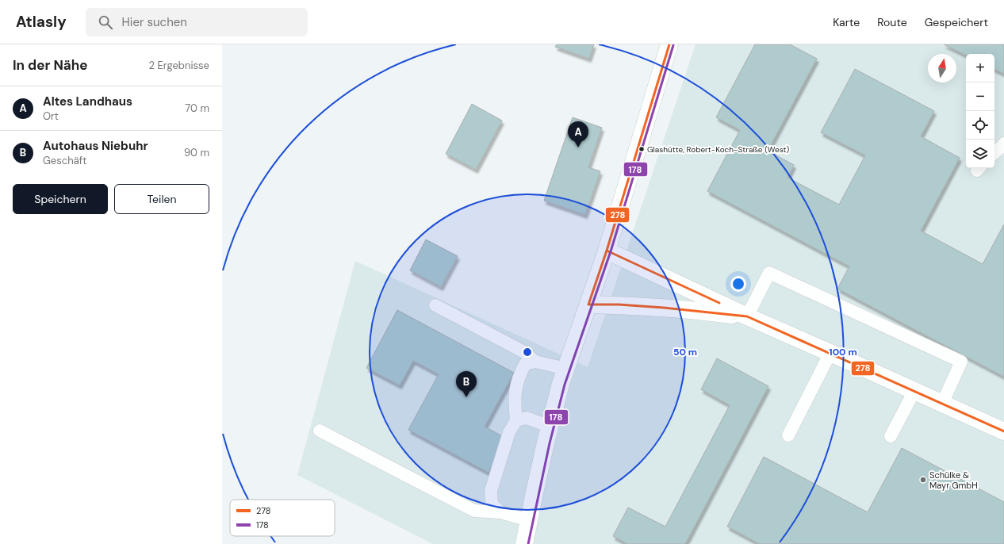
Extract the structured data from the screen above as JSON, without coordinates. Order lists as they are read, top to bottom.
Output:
{
  "places": ["Glashütte, Robert-Koch-Straße (West)", "Schülke & Mayr GmbH"],
  "lines": ["transit line 278", "transit line 178"],
  "legend": ["278", "178"],
  "north": "top",
  "page": {
    "header": "Atlasly",
    "search": "Hier suchen",
    "nav": ["Karte", "Route", "Gespeichert"],
    "heading": ["In der Nähe", "2 Ergebnisse"],
    "map_buttons": ["+", "−"],
    "list": [
      {
        "mark": "A",
        "name": "Altes Landhaus",
        "note": "Ort",
        "value": "70 m"
      },
      {
        "mark": "B",
        "name": "Autohaus Niebuhr",
        "note": "Geschäft",
        "value": "90 m"
      }
    ],
    "pins": ["A", "B"],
    "buttons": ["Speichern", "Teilen"]
  },
  "rings": ["50 m", "100 m"]
}
